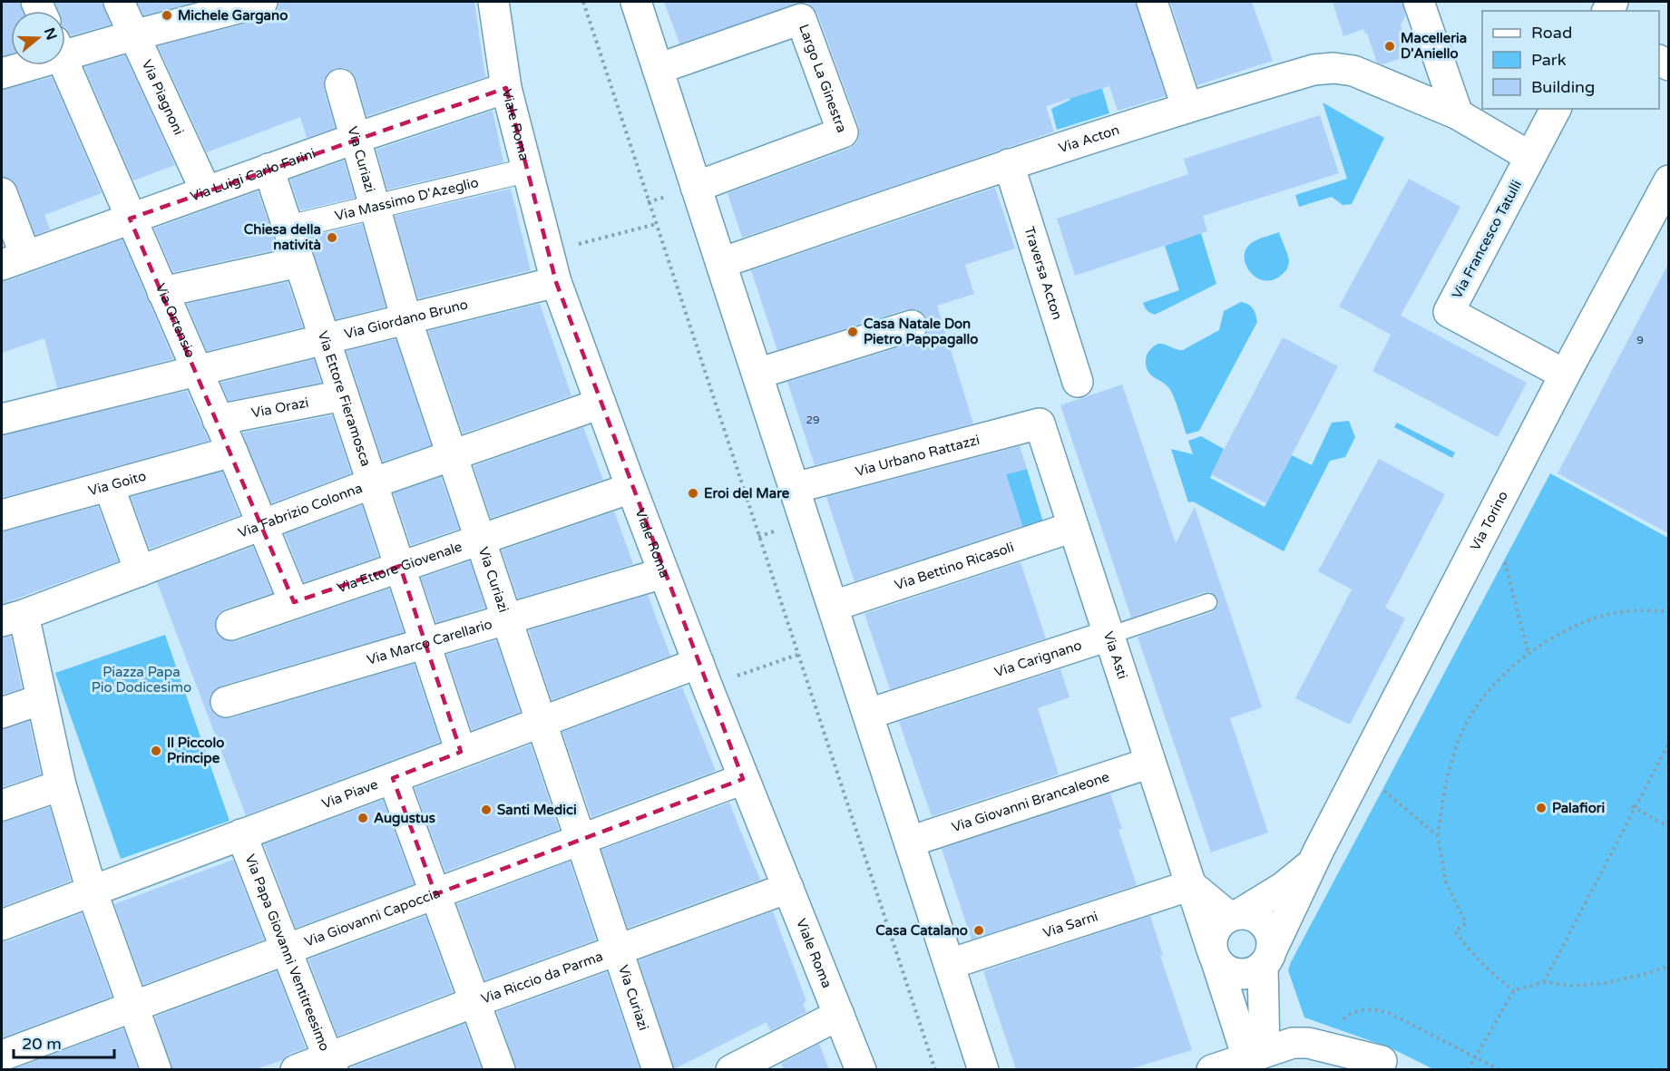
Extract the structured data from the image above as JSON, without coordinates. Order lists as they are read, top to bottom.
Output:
{
  "streets": {
    "street": [
      "Largo La Ginestra",
      "Via Piagnoni",
      "Viale Roma",
      "Via Acton",
      "Via Curiazi",
      "Via Luigi Carlo Farini",
      "Via Massimo D'Azeglio",
      "Via Francesco Tatulli",
      "Traversa Acton",
      "Via Giordano Bruno",
      "Via Ortensio",
      "Via Ettore Fieramosca",
      "Via Orazi",
      "Via Urbano Rattazzi",
      "Via Goito",
      "Via Fabrizio Colonna",
      "Via Torino",
      "Via Ettore Giovenale",
      "Via Bettino Ricasoli",
      "Via Marco Carellario",
      "Via Asti",
      "Via Carignano",
      "Via Piave",
      "Via Giovanni Brancaleone",
      "Via Giovanni Capoccia",
      "Via Sarni",
      "Via Papa Giovanni Ventitreesimo",
      "Via Riccio da Parma"
    ]
  },
  "crossings": [
    ["Via Piagnoni", "Via Luigi Carlo Farini"],
    ["Viale Roma", "Via Luigi Carlo Farini"],
    ["Viale Roma", "Via Massimo D'Azeglio"],
    ["Viale Roma", "Via Giordano Bruno"],
    ["Viale Roma", "Via Fabrizio Colonna"],
    ["Viale Roma", "Via Ettore Giovenale"],
    ["Viale Roma", "Via Marco Carellario"],
    ["Viale Roma", "Via Piave"],
    ["Viale Roma", "Via Giovanni Capoccia"],
    ["Viale Roma", "Via Riccio da Parma"],
    ["Via Acton", "Via Francesco Tatulli"],
    ["Via Acton", "Traversa Acton"],
    ["Via Curiazi", "Via Luigi Carlo Farini"],
    ["Via Curiazi", "Via Massimo D'Azeglio"],
    ["Via Curiazi", "Via Giordano Bruno"],
    ["Via Curiazi", "Via Fabrizio Colonna"],
    ["Via Curiazi", "Via Ettore Giovenale"],
    ["Via Curiazi", "Via Marco Carellario"],
    ["Via Curiazi", "Via Piave"],
    ["Via Curiazi", "Via Giovanni Capoccia"],
    ["Via Curiazi", "Via Riccio da Parma"],
    ["Via Luigi Carlo Farini", "Via Ortensio"],
    ["Via Luigi Carlo Farini", "Via Ettore Fieramosca"],
    ["Via Massimo D'Azeglio", "Via Ettore Fieramosca"],
    ["Via Francesco Tatulli", "Via Torino"],
    ["Via Giordano Bruno", "Via Ortensio"],
    ["Via Giordano Bruno", "Via Ettore Fieramosca"],
    ["Via Ortensio", "Via Orazi"],
    ["Via Ortensio", "Via Goito"],
    ["Via Ortensio", "Via Fabrizio Colonna"],
    ["Via Ortensio", "Via Ettore Giovenale"],
    ["Via Ettore Fieramosca", "Via Orazi"],
    ["Via Ettore Fieramosca", "Via Fabrizio Colonna"],
    ["Via Ettore Fieramosca", "Via Ettore Giovenale"],
    ["Via Ettore Fieramosca", "Via Marco Carellario"],
    ["Via Ettore Fieramosca", "Via Piave"],
    ["Via Urbano Rattazzi", "Via Asti"],
    ["Via Torino", "Via Asti"],
    ["Via Bettino Ricasoli", "Via Asti"],
    ["Via Asti", "Via Carignano"],
    ["Via Asti", "Via Giovanni Brancaleone"],
    ["Via Asti", "Via Sarni"],
    ["Via Piave", "Via Papa Giovanni Ventitreesimo"],
    ["Via Giovanni Capoccia", "Via Papa Giovanni Ventitreesimo"],
    ["Via Papa Giovanni Ventitreesimo", "Via Riccio da Parma"]
  ],
  "parks": ["Piazza Papa Pio Dodicesimo"],
  "places": [
    "Michele Gargano",
    "Macelleria D'Aniello",
    "Chiesa della natività",
    "Casa Natale Don Pietro Pappagallo",
    "Eroi del Mare",
    "Il Piccolo Principe",
    "Palafiori",
    "Santi Medici",
    "Augustus",
    "Casa Catalano"
  ],
  "house_numbers": ["9", "29"],
  "legend": ["Road", "Park", "Building"],
  "scale_bar": "20 m",
  "north": "right"
}
